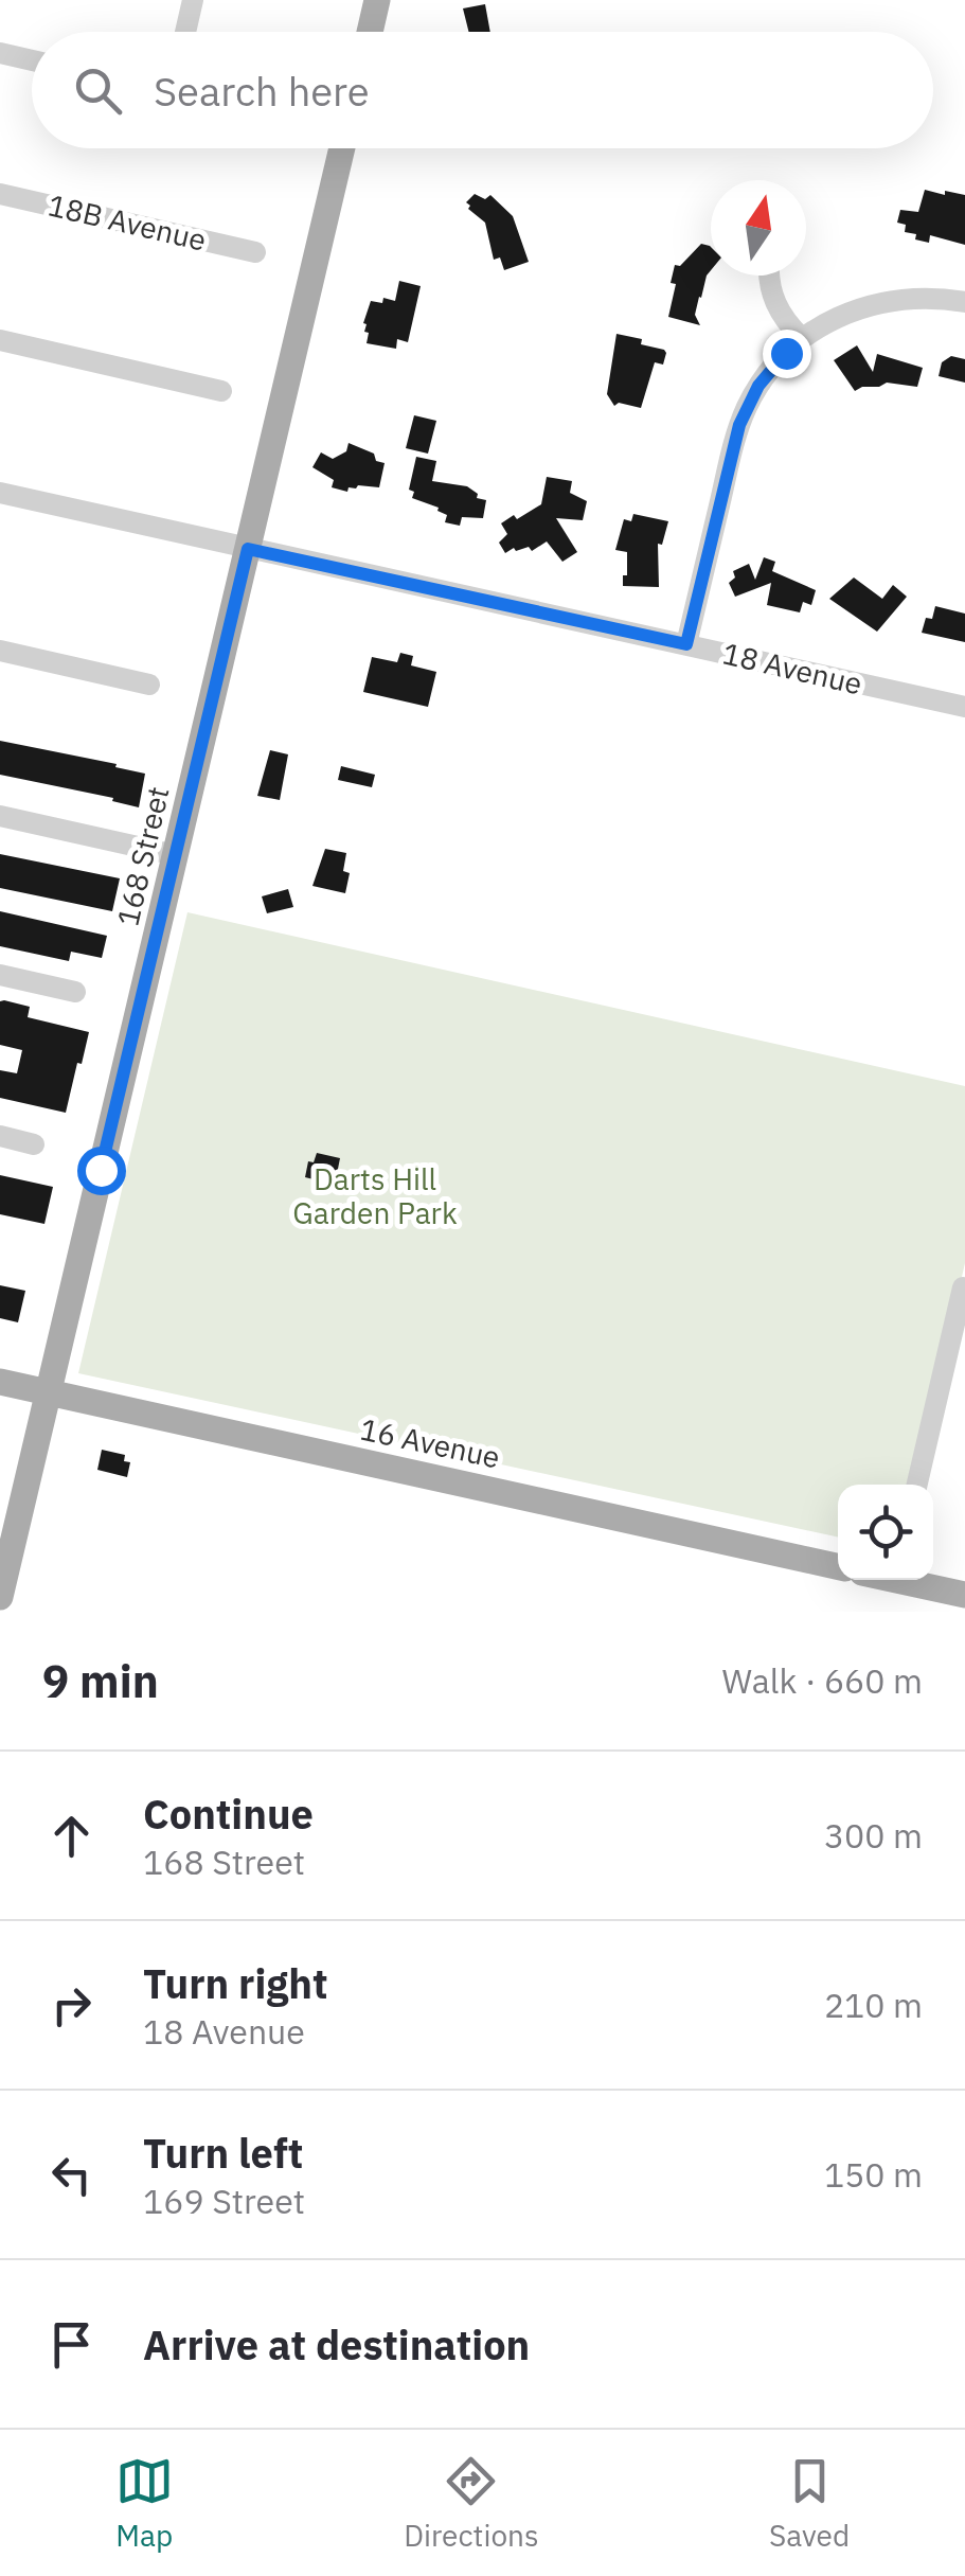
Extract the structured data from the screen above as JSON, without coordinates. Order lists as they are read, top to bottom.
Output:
{
  "streets": {
    "main road": ["168 Street", "16 Avenue"],
    "street": ["18B Avenue", "18 Avenue"]
  },
  "crossings": [
    ["18 Avenue", "168 Street"],
    ["168 Street", "16 Avenue"]
  ],
  "parks": ["Darts Hill Garden Park"],
  "north": "top",
  "page": {
    "search": "Search here",
    "heading": ["9 min", "Walk · 660 m"],
    "list": [
      ["Continue", "168 Street", "300 m"],
      ["Turn right", "18 Avenue", "210 m"],
      ["Turn left", "169 Street", "150 m"],
      "Arrive at destination"
    ],
    "nav": ["Map", "Directions", "Saved"]
  }
}
